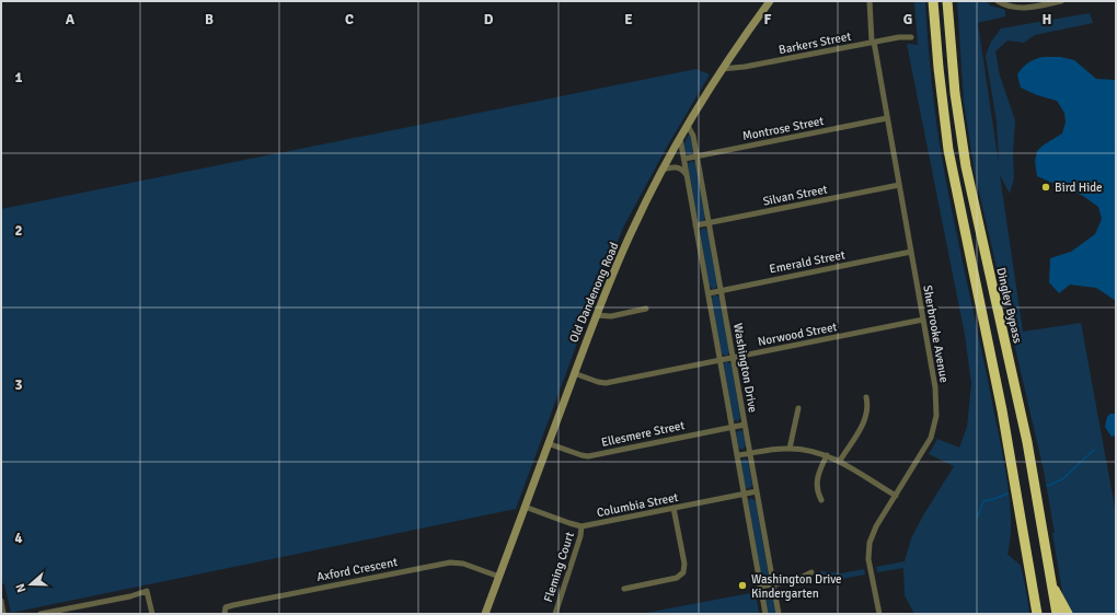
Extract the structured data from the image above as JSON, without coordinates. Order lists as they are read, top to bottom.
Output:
{
  "streets": {
    "highway": ["Dingley Bypass"],
    "main road": ["Old Dandenong Road"],
    "street": [
      "Barkers Street",
      "Montrose Street",
      "Silvan Street",
      "Emerald Street",
      "Norwood Street",
      "Sherbrooke Avenue",
      "Washington Drive",
      "Ellesmere Street",
      "Columbia Street",
      "Fleming Court",
      "Axford Crescent"
    ]
  },
  "crossings": [
    ["Barkers Street", "Old Dandenong Road"],
    ["Barkers Street", "Sherbrooke Avenue"],
    ["Montrose Street", "Sherbrooke Avenue"],
    ["Montrose Street", "Washington Drive"],
    ["Silvan Street", "Sherbrooke Avenue"],
    ["Silvan Street", "Washington Drive"],
    ["Emerald Street", "Sherbrooke Avenue"],
    ["Emerald Street", "Washington Drive"],
    ["Old Dandenong Road", "Norwood Street"],
    ["Old Dandenong Road", "Washington Drive"],
    ["Old Dandenong Road", "Ellesmere Street"],
    ["Old Dandenong Road", "Columbia Street"],
    ["Old Dandenong Road", "Axford Crescent"],
    ["Norwood Street", "Sherbrooke Avenue"],
    ["Norwood Street", "Washington Drive"],
    ["Washington Drive", "Ellesmere Street"],
    ["Washington Drive", "Columbia Street"],
    ["Columbia Street", "Fleming Court"]
  ],
  "places": ["Bird Hide", "Washington Drive Kindergarten"],
  "north": "left",
  "grid": {
    "columns": [
      "A",
      "B",
      "C",
      "D",
      "E",
      "F",
      "G",
      "H"
    ],
    "rows": [
      "1",
      "2",
      "3",
      "4"
    ]
  }
}
